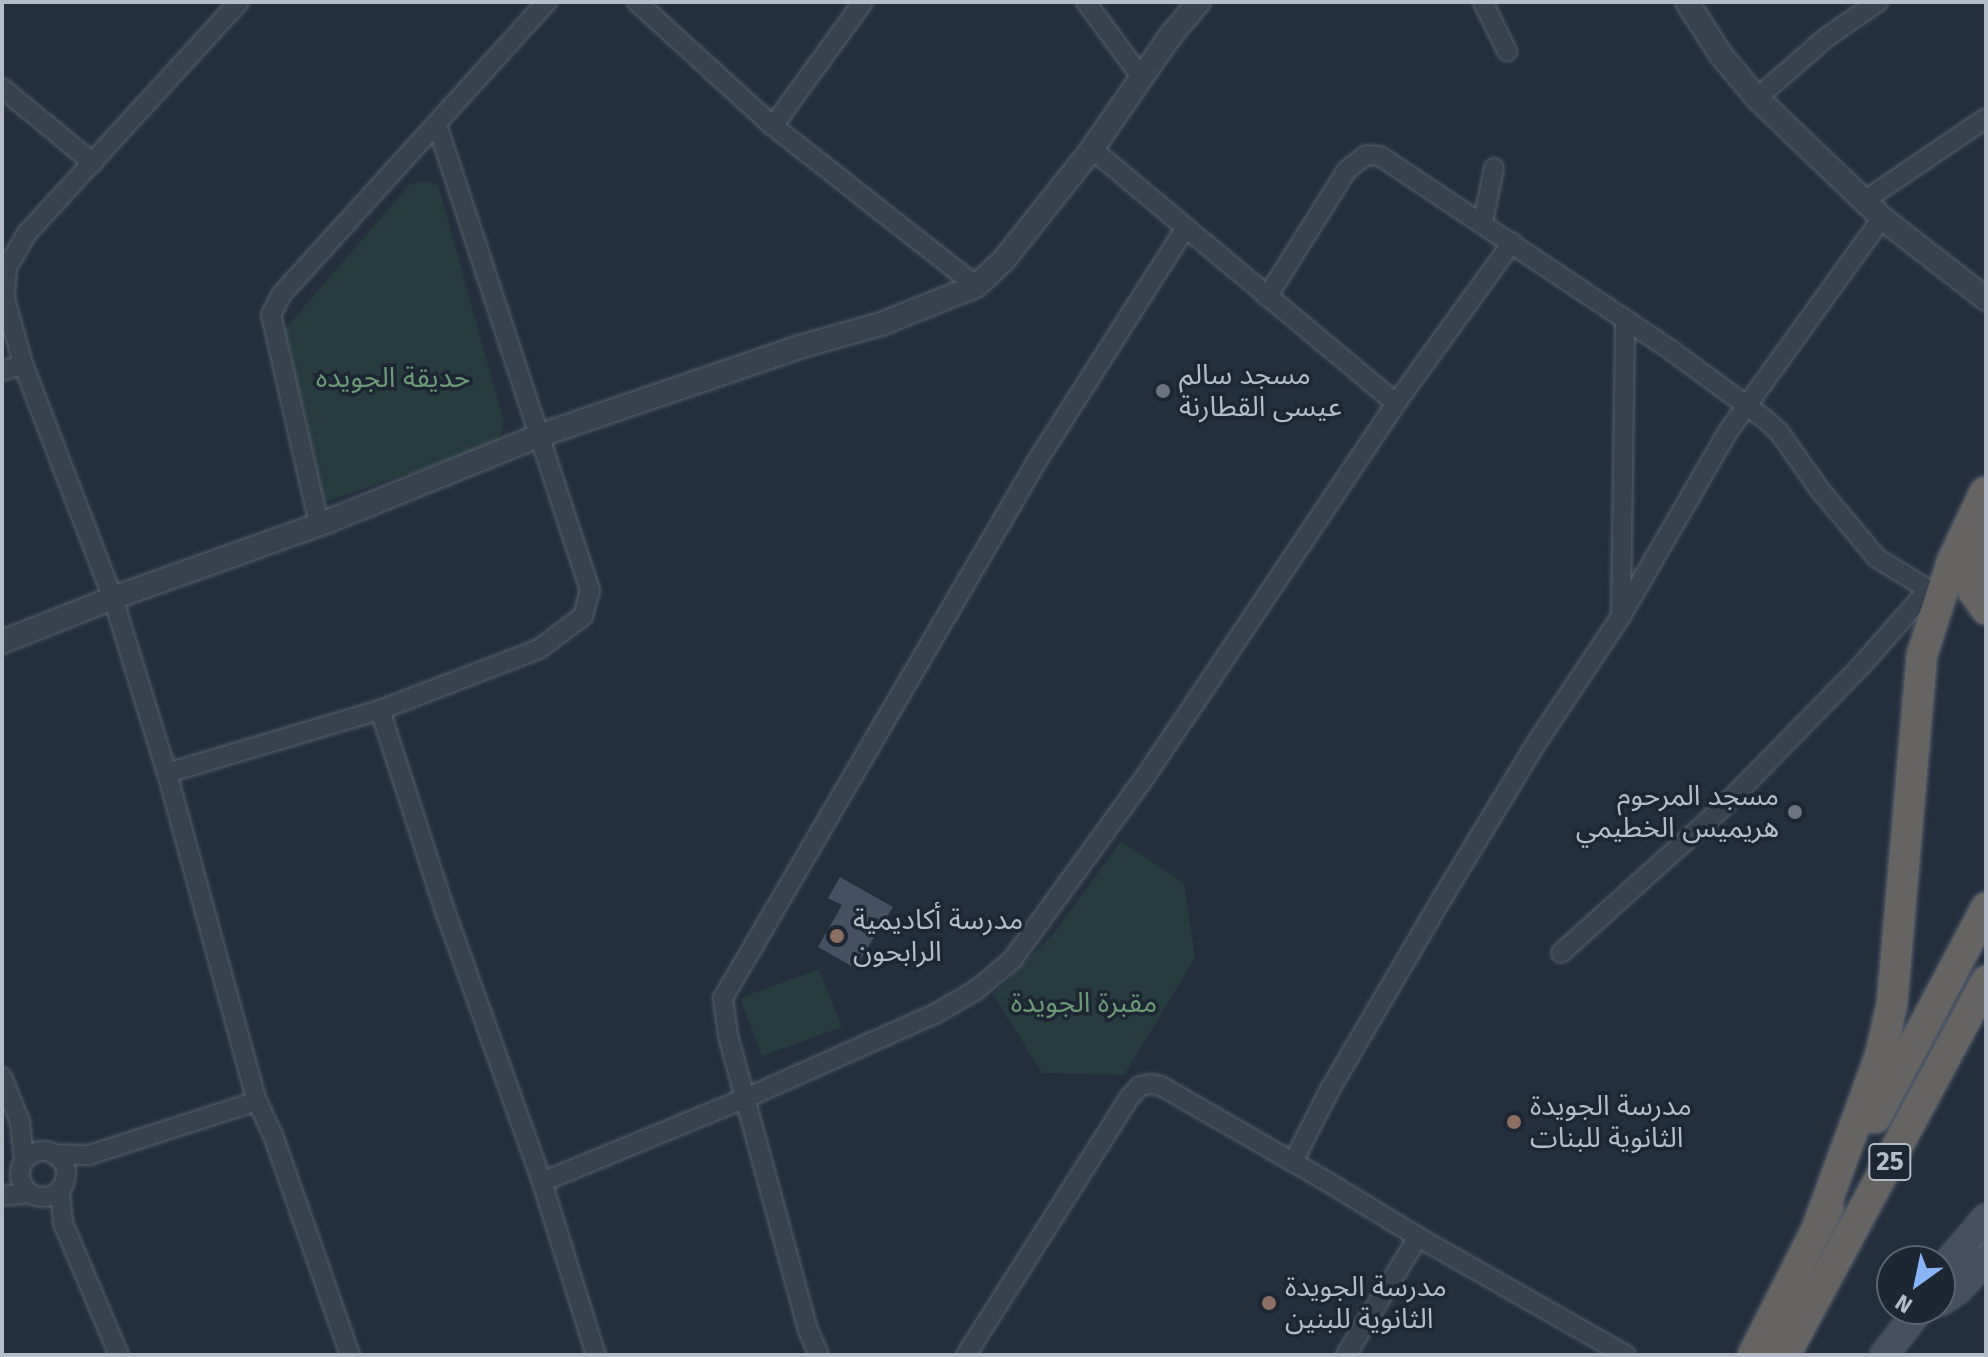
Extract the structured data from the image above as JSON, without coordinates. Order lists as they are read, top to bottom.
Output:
{
  "streets": {
    "highway": ["25"]
  },
  "parks": ["حديقة الجويده", "مقبرة الجويدة"],
  "places": [
    "مسجد سالم عيسى القطارنة",
    "مسجد المرحوم هريميس الخطيمي",
    "مدرسة أكاديمية الرابحون",
    "مدرسة الجويدة الثانوية للبنات",
    "مدرسة الجويدة الثانوية للبنين"
  ],
  "north": "bottom left"
}
